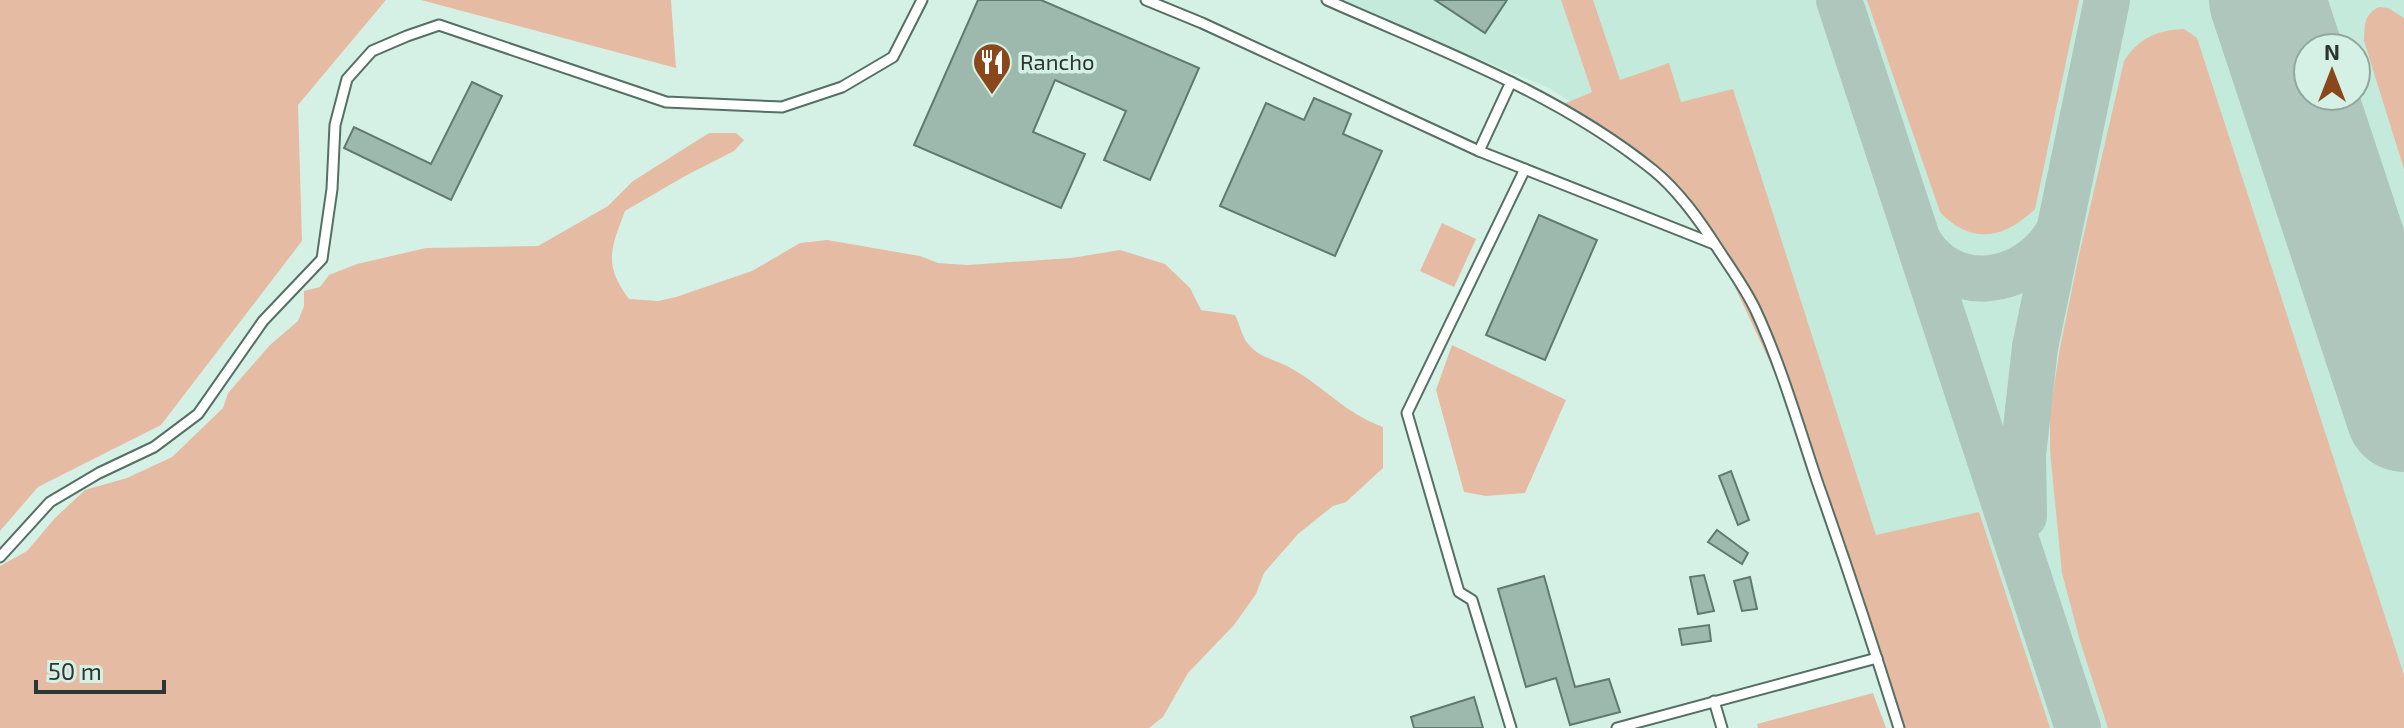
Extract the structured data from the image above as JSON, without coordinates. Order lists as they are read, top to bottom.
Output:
{
  "places": {
    "restaurant": ["Rancho"]
  },
  "scale_bar": "50 m",
  "north": "top"
}
